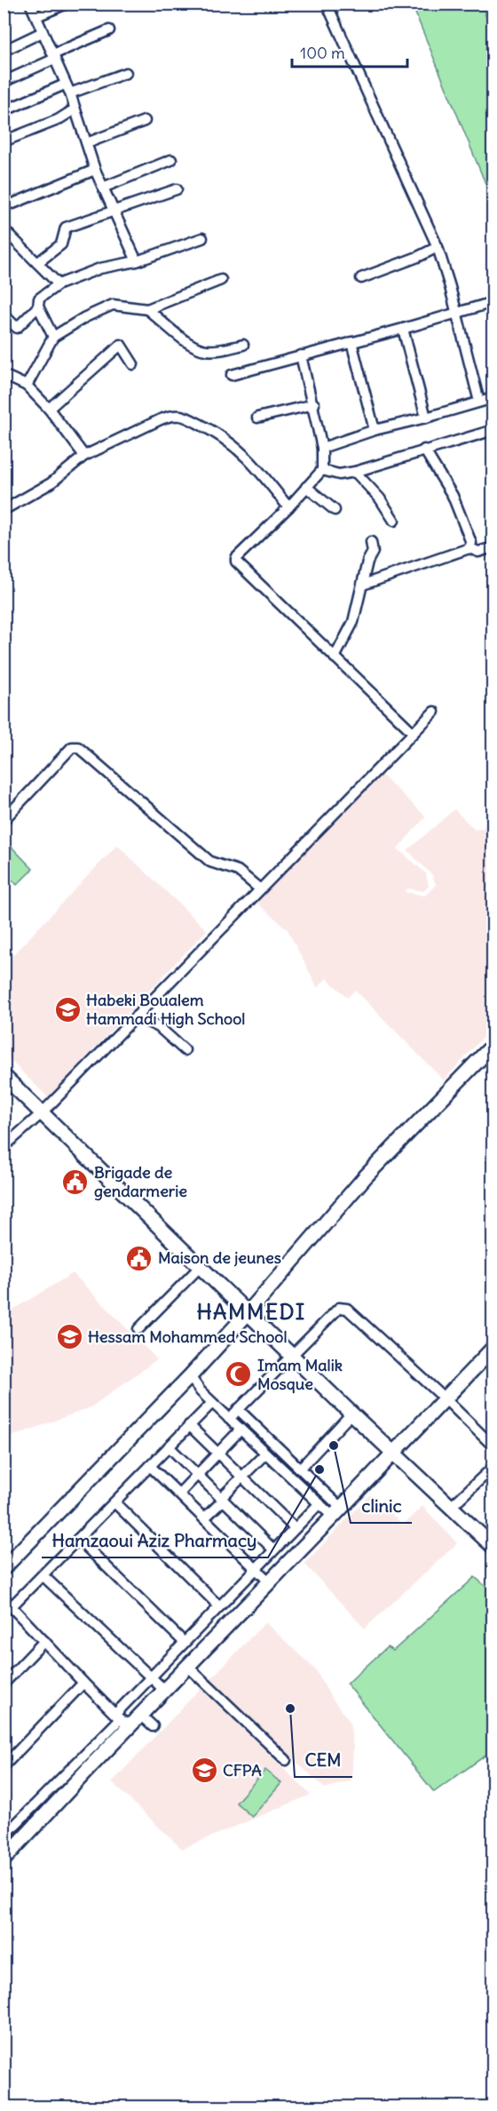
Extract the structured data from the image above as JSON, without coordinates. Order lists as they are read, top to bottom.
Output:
{
  "districts": ["HAMMEDI"],
  "places": {
    "school or university": ["Habeki Boualem Hammadi High School", "Hessam Mohammed School", "CFPA"],
    "public building": ["Brigade de gendarmerie", "Maison de jeunes"],
    "mosque": ["Imam Malik Mosque"],
    "other": ["clinic", "Hamzaoui Aziz Pharmacy", "CEM"]
  },
  "scale_bar": "100 m"
}
